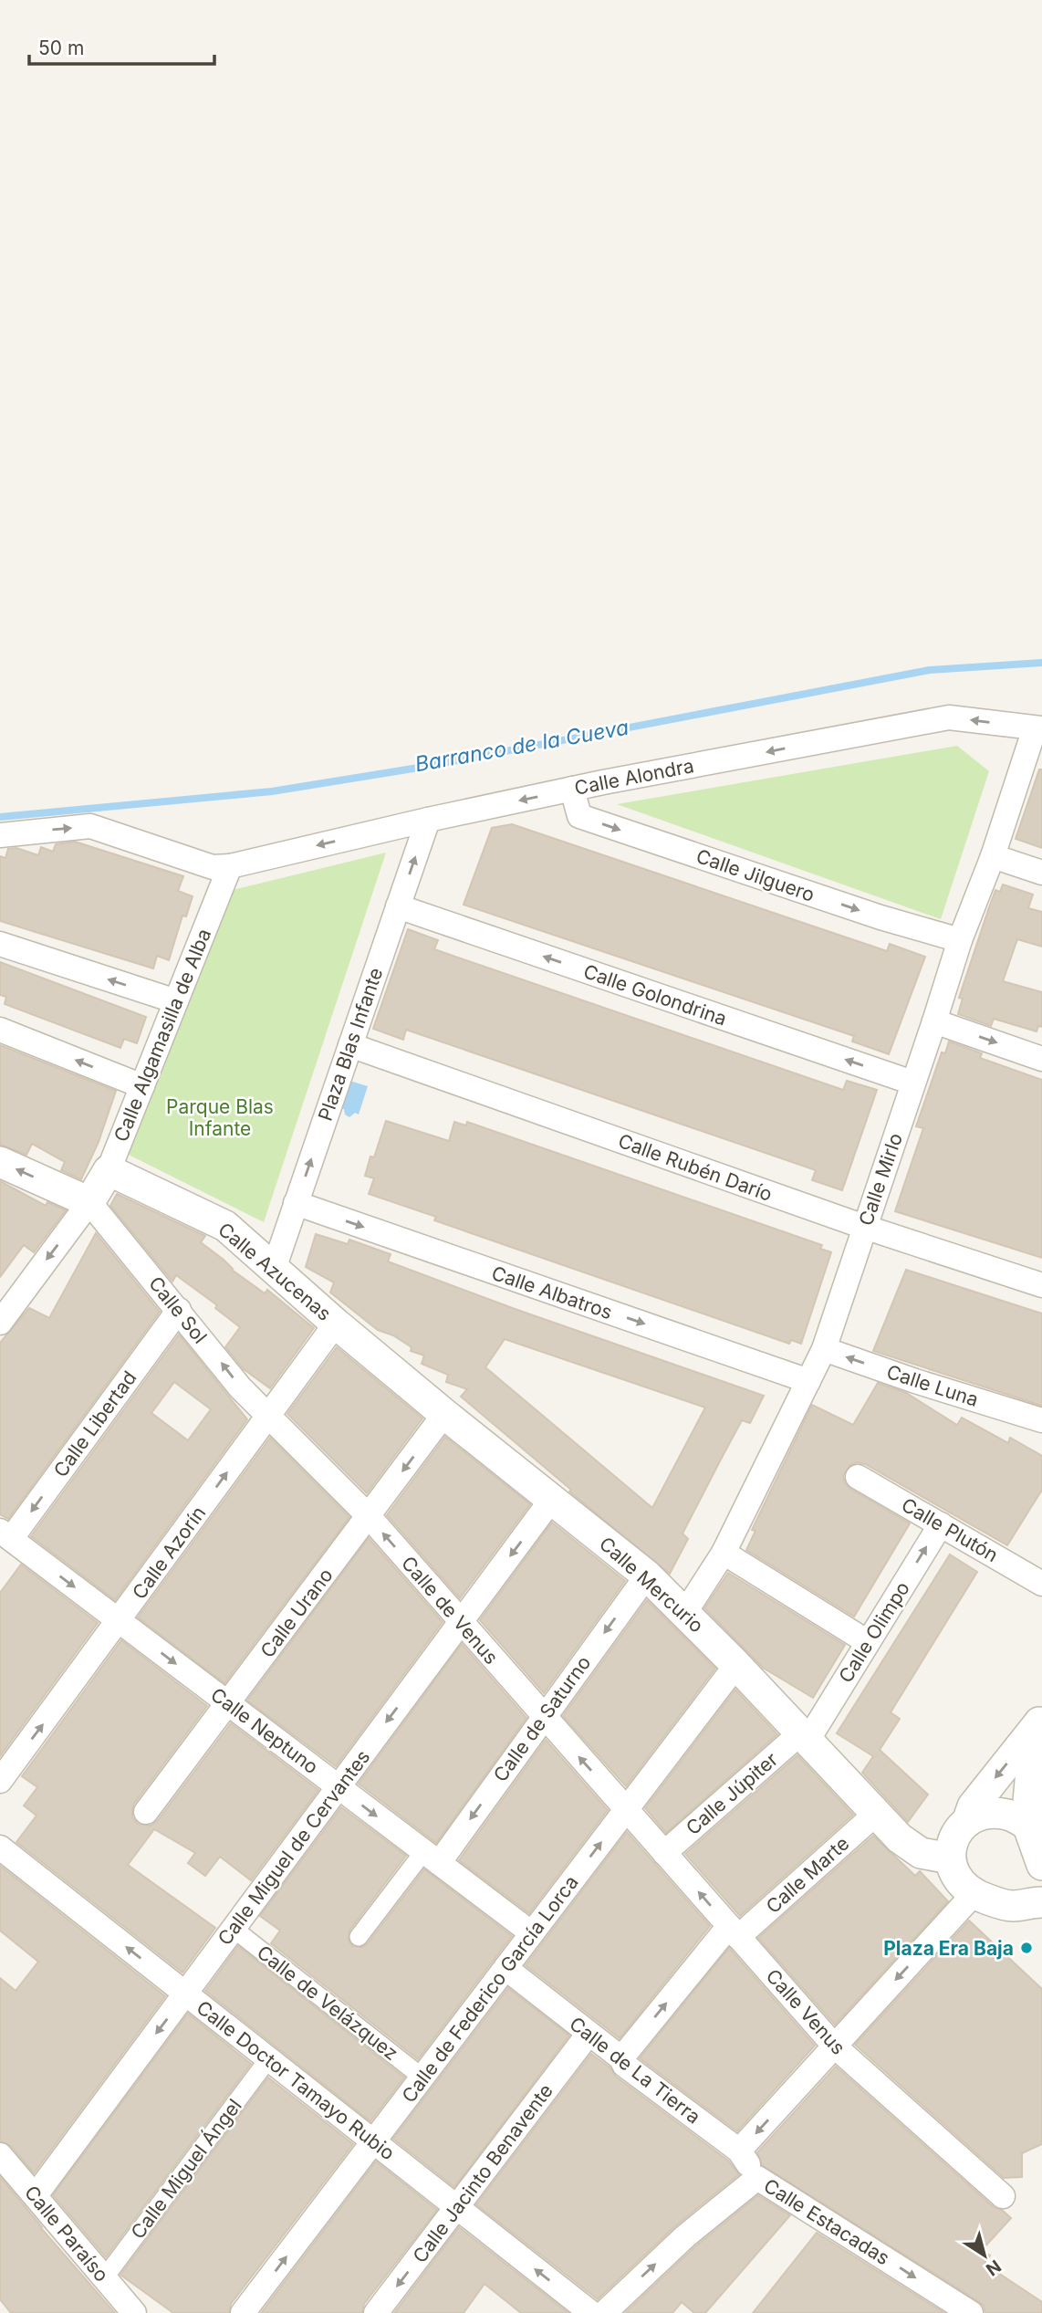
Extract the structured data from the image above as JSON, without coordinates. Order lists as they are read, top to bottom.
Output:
{
  "streets": {
    "street": [
      "Calle Alondra",
      "Calle Jilguero",
      "Calle Golondrina",
      "Calle Algamasilla de Alba",
      "Plaza Blas Infante",
      "Calle Rubén Darío",
      "Calle Mirlo",
      "Calle Azucenas",
      "Calle Albatros",
      "Calle Sol",
      "Calle Luna",
      "Calle Libertad",
      "Calle Plutón",
      "Calle Azorín",
      "Calle Mercurio",
      "Calle de Venus",
      "Calle Urano",
      "Calle Olimpo",
      "Calle de Saturno",
      "Calle Neptuno",
      "Calle Júpiter",
      "Calle Miguel de Cervantes",
      "Calle Marte",
      "Calle de Federico García Lorca",
      "Calle de Velázquez",
      "Calle Venus",
      "Calle de La Tierra",
      "Calle Doctor Tamayo Rubio",
      "Calle Miguel Ángel",
      "Calle Jacinto Benavente",
      "Calle Estacadas",
      "Calle Paraíso"
    ]
  },
  "crossings": [
    ["Calle Alondra", "Calle Jilguero"],
    ["Calle Alondra", "Calle Algamasilla de Alba"],
    ["Calle Alondra", "Plaza Blas Infante"],
    ["Calle Alondra", "Calle Mirlo"],
    ["Calle Jilguero", "Calle Mirlo"],
    ["Calle Golondrina", "Plaza Blas Infante"],
    ["Calle Golondrina", "Calle Mirlo"],
    ["Calle Algamasilla de Alba", "Calle Azucenas"],
    ["Calle Algamasilla de Alba", "Calle Sol"],
    ["Plaza Blas Infante", "Calle Rubén Darío"],
    ["Plaza Blas Infante", "Calle Azucenas"],
    ["Plaza Blas Infante", "Calle Albatros"],
    ["Calle Rubén Darío", "Calle Mirlo"],
    ["Calle Mirlo", "Calle Albatros"],
    ["Calle Mirlo", "Calle Luna"],
    ["Calle Mirlo", "Calle Mercurio"],
    ["Calle Azucenas", "Calle Azorín"],
    ["Calle Azucenas", "Calle Mercurio"],
    ["Calle Sol", "Calle Libertad"],
    ["Calle Sol", "Calle Azorín"],
    ["Calle Sol", "Calle de Venus"],
    ["Calle Libertad", "Calle Neptuno"],
    ["Calle Plutón", "Calle Olimpo"],
    ["Calle Azorín", "Calle Mercurio"],
    ["Calle Azorín", "Calle de Venus"],
    ["Calle Azorín", "Calle Neptuno"],
    ["Calle Mercurio", "Calle Urano"],
    ["Calle Mercurio", "Calle Olimpo"],
    ["Calle Mercurio", "Calle de Saturno"],
    ["Calle Mercurio", "Calle Júpiter"],
    ["Calle Mercurio", "Calle Miguel de Cervantes"],
    ["Calle Mercurio", "Calle Marte"],
    ["Calle Mercurio", "Calle de Federico García Lorca"],
    ["Calle de Venus", "Calle Urano"],
    ["Calle de Venus", "Calle de Saturno"],
    ["Calle de Venus", "Calle Miguel de Cervantes"],
    ["Calle de Venus", "Calle de Federico García Lorca"],
    ["Calle de Venus", "Calle Venus"],
    ["Calle Urano", "Calle Neptuno"],
    ["Calle Olimpo", "Calle Júpiter"],
    ["Calle de Saturno", "Calle Neptuno"],
    ["Calle Neptuno", "Calle Miguel de Cervantes"],
    ["Calle Neptuno", "Calle de Federico García Lorca"],
    ["Calle Júpiter", "Calle Venus"],
    ["Calle Miguel de Cervantes", "Calle de Velázquez"],
    ["Calle Miguel de Cervantes", "Calle Doctor Tamayo Rubio"],
    ["Calle Miguel de Cervantes", "Calle Paraíso"],
    ["Calle Marte", "Calle Venus"],
    ["Calle Marte", "Calle de La Tierra"],
    ["Calle de Federico García Lorca", "Calle de Velázquez"],
    ["Calle de Federico García Lorca", "Calle Venus"],
    ["Calle de Federico García Lorca", "Calle de La Tierra"],
    ["Calle de Federico García Lorca", "Calle Doctor Tamayo Rubio"],
    ["Calle de La Tierra", "Calle Jacinto Benavente"],
    ["Calle de La Tierra", "Calle Estacadas"],
    ["Calle Doctor Tamayo Rubio", "Calle Miguel Ángel"],
    ["Calle Doctor Tamayo Rubio", "Calle Jacinto Benavente"],
    ["Calle Miguel Ángel", "Calle Paraíso"]
  ],
  "one_way": [
    "Calle Alondra",
    "Calle Jilguero",
    "Calle Golondrina",
    "Plaza Blas Infante",
    "Calle Albatros",
    "Calle Sol",
    "Calle Luna",
    "Calle Azorín",
    "Calle de Venus",
    "Calle Olimpo",
    "Calle de Saturno",
    "Calle Neptuno",
    "Calle Miguel de Cervantes",
    "Calle de Federico García Lorca",
    "Calle Doctor Tamayo Rubio",
    "Calle Jacinto Benavente",
    "Calle Estacadas"
  ],
  "water": ["Barranco de la Cueva"],
  "parks": ["Parque Blas Infante"],
  "places": ["Plaza Era Baja"],
  "scale_bar": "50 m",
  "north": "bottom right"
}
